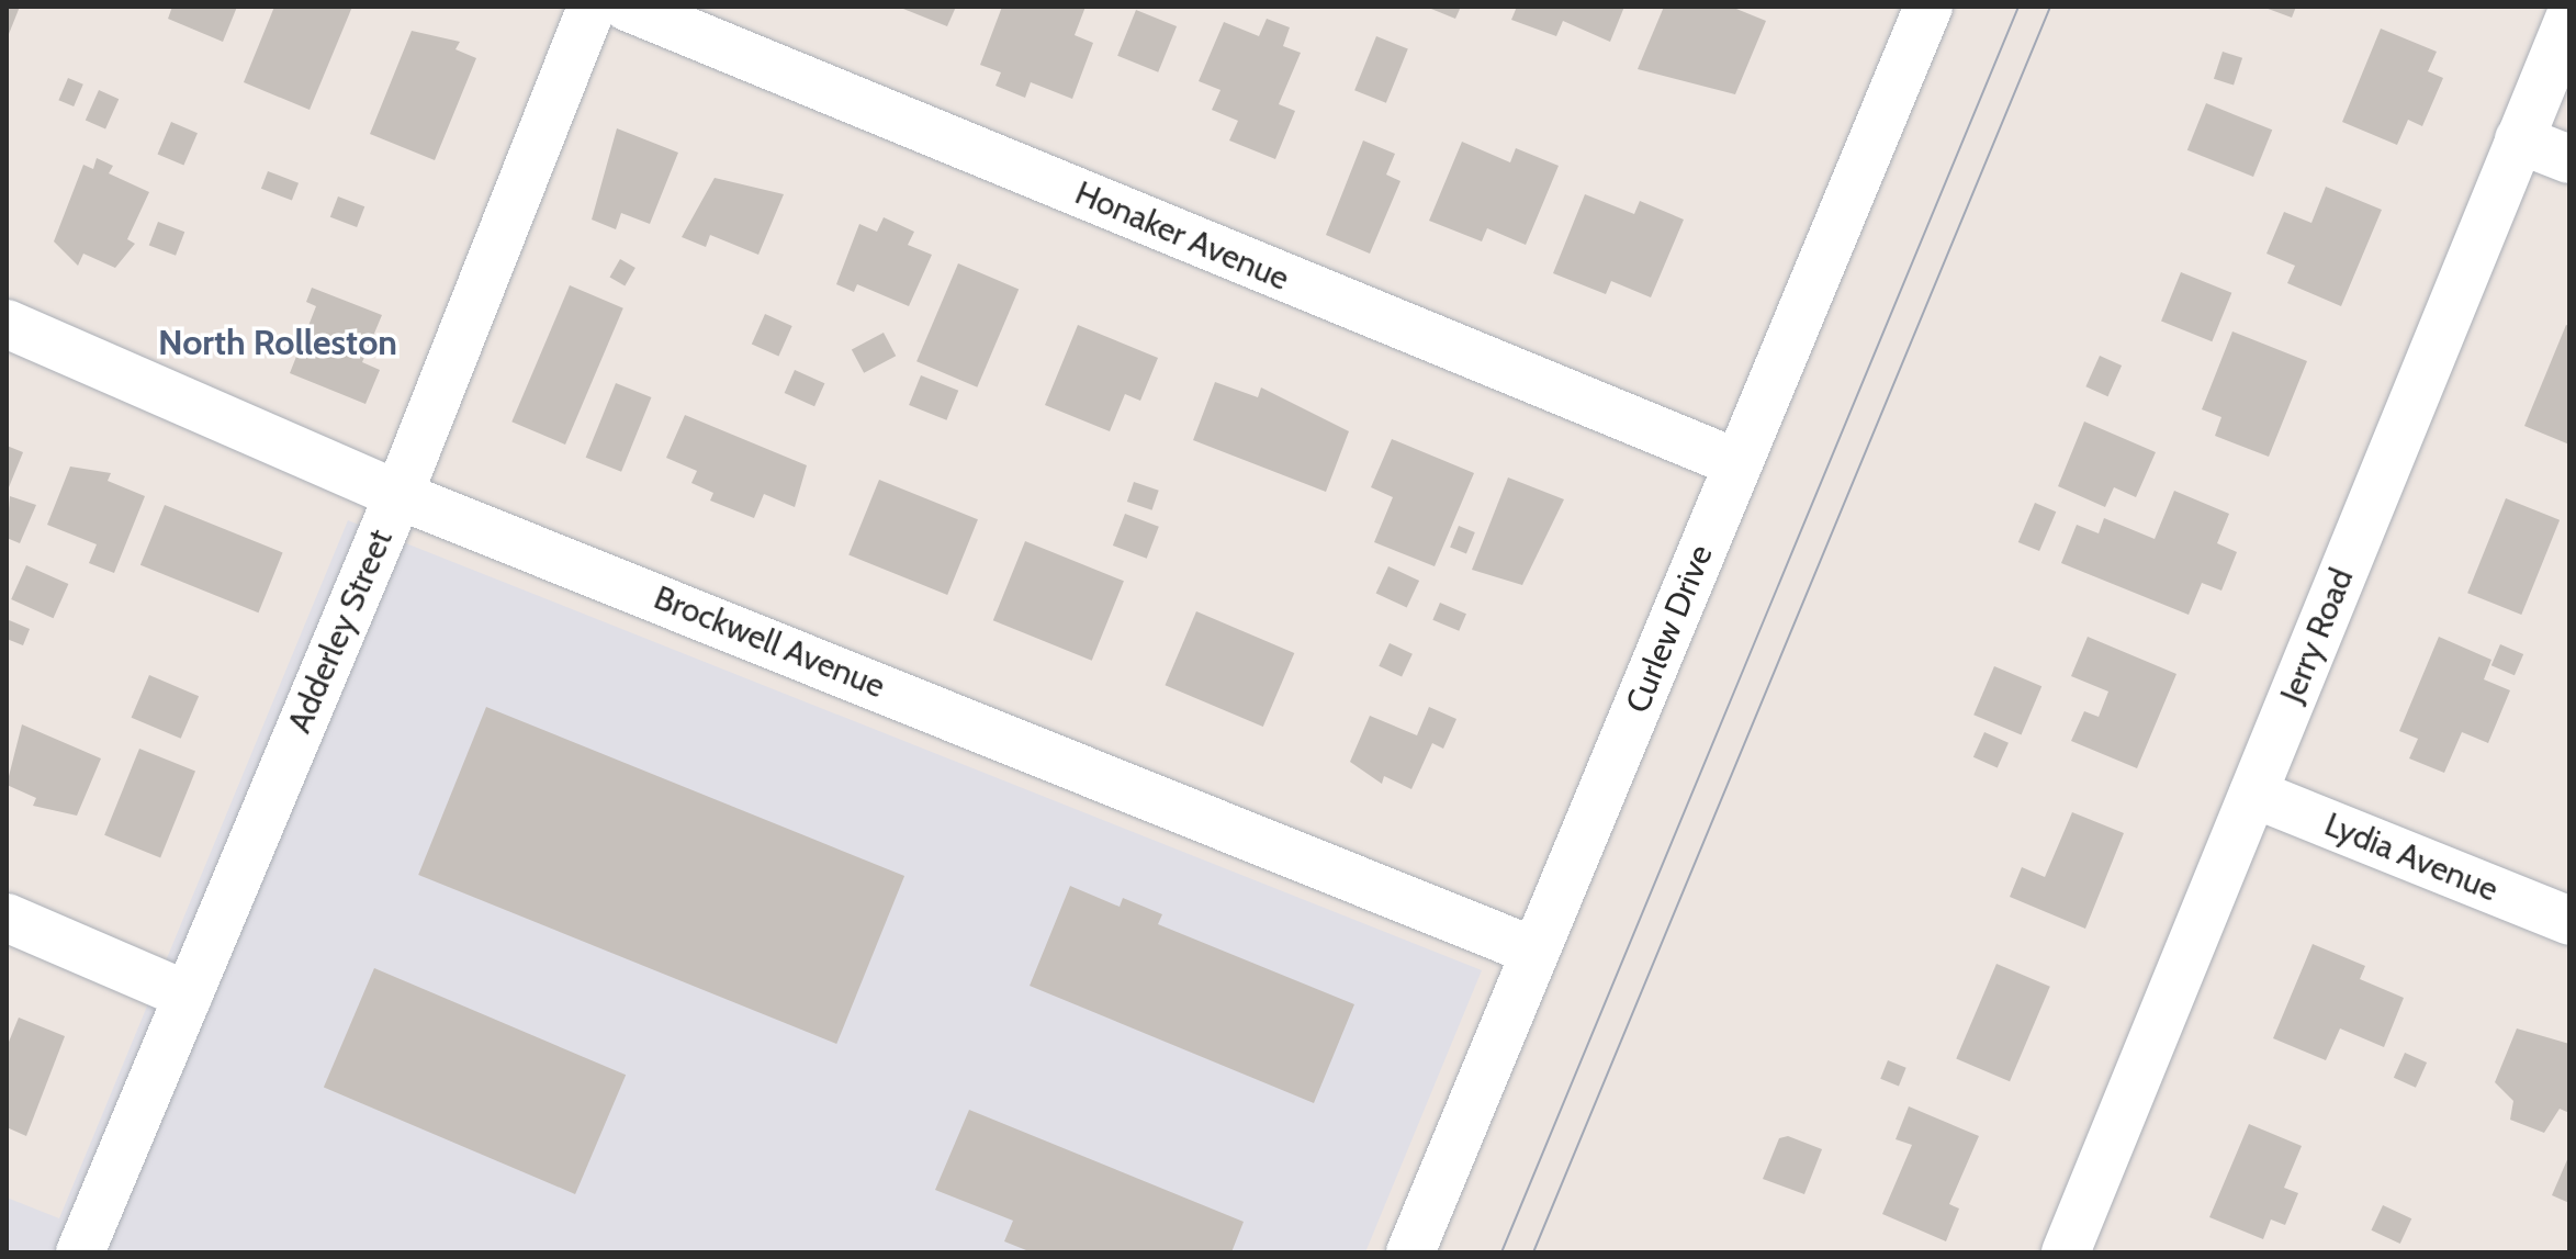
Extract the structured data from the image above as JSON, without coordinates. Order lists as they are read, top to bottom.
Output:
{
  "streets": {
    "street": [
      "Honaker Avenue",
      "Curlew Drive",
      "Adderley Street",
      "Jerry Road",
      "Brockwell Avenue",
      "Lydia Avenue"
    ]
  },
  "crossings": [
    ["Honaker Avenue", "Curlew Drive"],
    ["Curlew Drive", "Brockwell Avenue"],
    ["Adderley Street", "Brockwell Avenue"],
    ["Jerry Road", "Lydia Avenue"]
  ],
  "districts": ["North Rolleston"]
}
